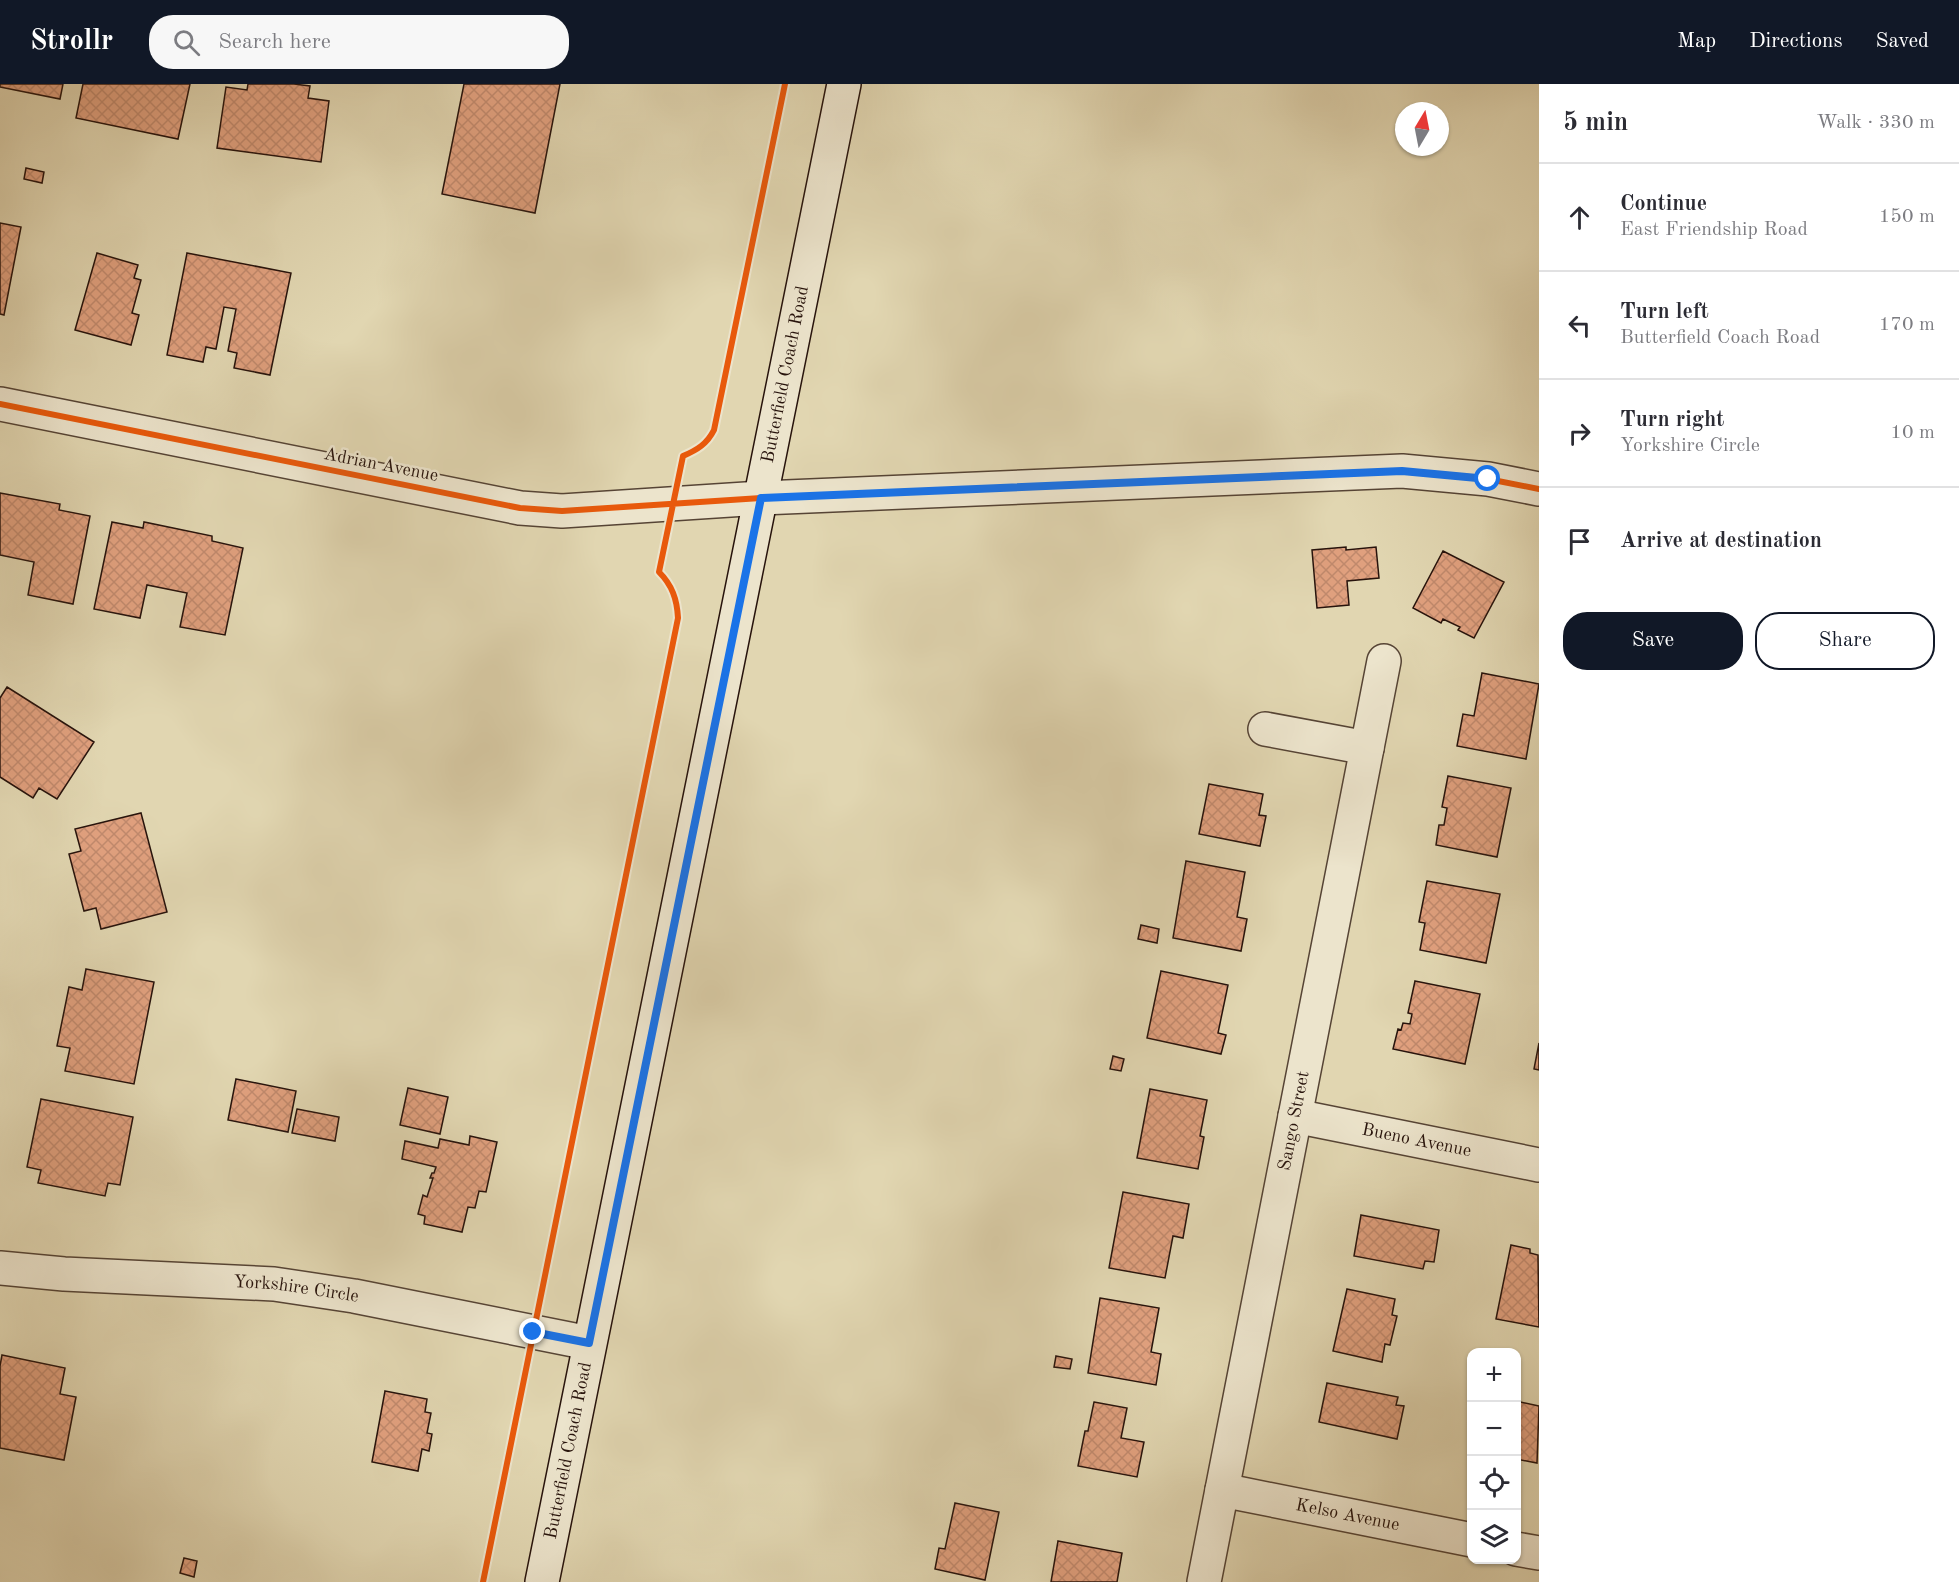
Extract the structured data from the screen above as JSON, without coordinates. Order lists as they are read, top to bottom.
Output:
{
  "streets": {
    "street": [
      "Butterfield Coach Road",
      "Adrian Avenue",
      "Sango Street",
      "Bueno Avenue",
      "Yorkshire Circle",
      "Kelso Avenue"
    ]
  },
  "crossings": [
    ["Butterfield Coach Road", "Adrian Avenue"],
    ["Butterfield Coach Road", "Yorkshire Circle"],
    ["Sango Street", "Bueno Avenue"],
    ["Sango Street", "Kelso Avenue"]
  ],
  "north": "top",
  "page": {
    "header": "Strollr",
    "search": "Search here",
    "nav": ["Map", "Directions", "Saved"],
    "heading": ["5 min", "Walk · 330 m"],
    "list": [
      ["Continue", "East Friendship Road", "150 m"],
      ["Turn left", "Butterfield Coach Road", "170 m"],
      ["Turn right", "Yorkshire Circle", "10 m"],
      "Arrive at destination"
    ],
    "buttons": ["Save", "Share"],
    "map_buttons": ["+", "−"]
  }
}
